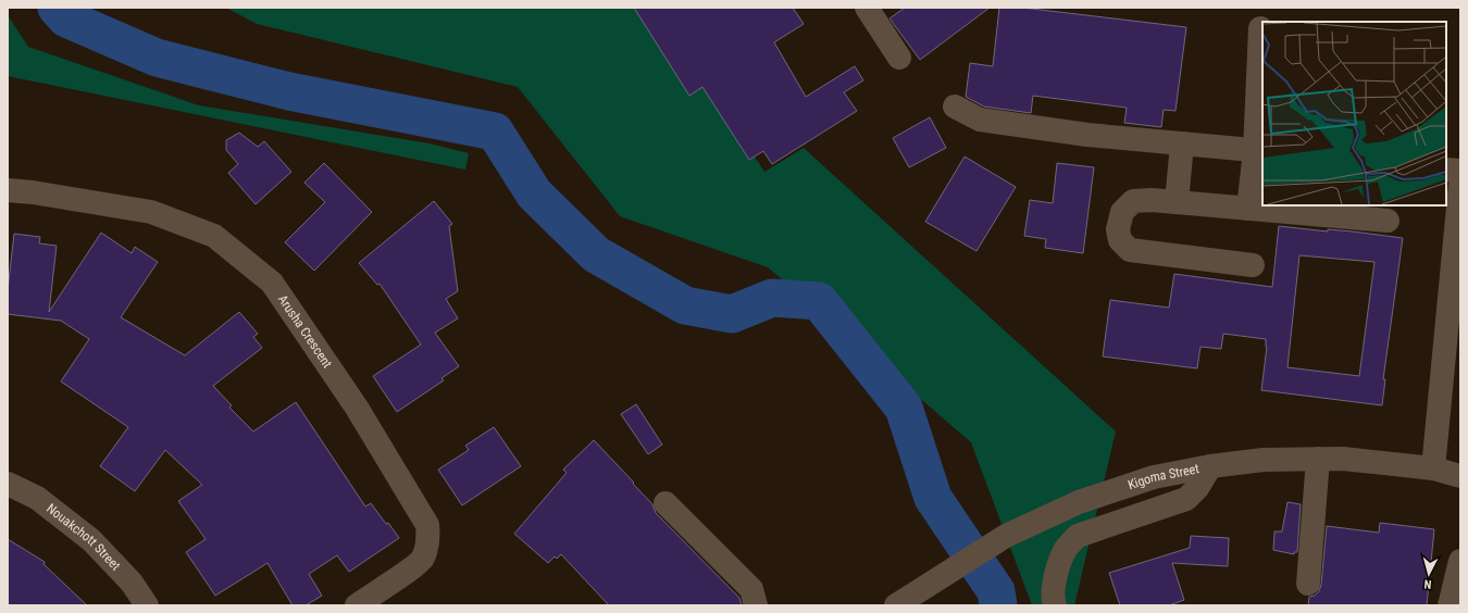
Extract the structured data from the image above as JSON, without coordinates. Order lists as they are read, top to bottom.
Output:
{
  "streets": {
    "street": ["Arusha Crescent", "Kigoma Street", "Nouakchott Street"]
  },
  "north": "bottom"
}
